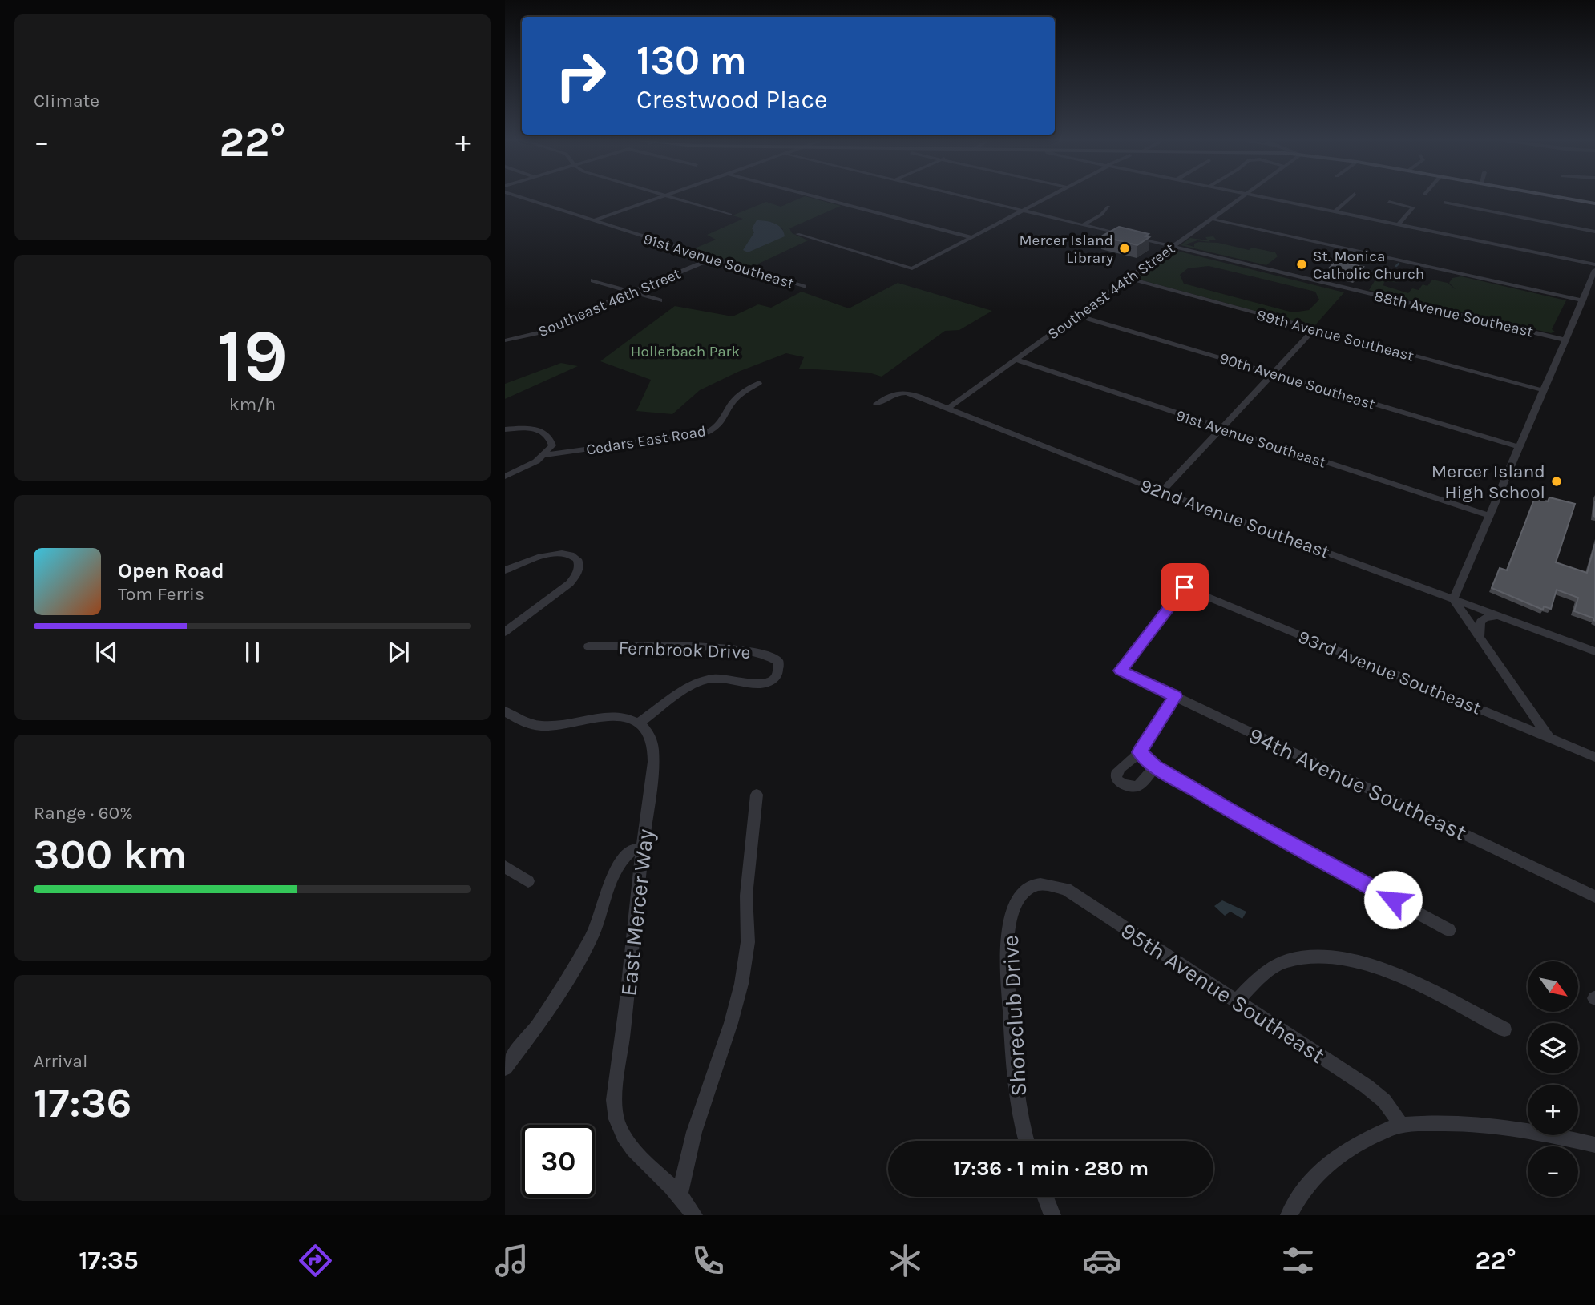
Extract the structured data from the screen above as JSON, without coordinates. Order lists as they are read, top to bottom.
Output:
{
  "streets": {
    "street": [
      "91st Avenue Southeast",
      "Southeast 44th Street",
      "Southeast 46th Street",
      "88th Avenue Southeast",
      "89th Avenue Southeast",
      "90th Avenue Southeast",
      "Cedars East Road",
      "92nd Avenue Southeast",
      "Fernbrook Drive",
      "93rd Avenue Southeast",
      "94th Avenue Southeast",
      "East Mercer Way",
      "95th Avenue Southeast",
      "Shoreclub Drive"
    ]
  },
  "crossings": [
    ["91st Avenue Southeast", "Southeast 44th Street"],
    ["91st Avenue Southeast", "Southeast 46th Street"],
    ["Southeast 44th Street", "88th Avenue Southeast"],
    ["Southeast 44th Street", "89th Avenue Southeast"],
    ["Southeast 44th Street", "90th Avenue Southeast"],
    ["Southeast 44th Street", "92nd Avenue Southeast"],
    ["Fernbrook Drive", "East Mercer Way"],
    ["93rd Avenue Southeast", "94th Avenue Southeast"],
    ["95th Avenue Southeast", "Shoreclub Drive"]
  ],
  "parks": ["Hollerbach Park"],
  "places": ["Mercer Island Library", "St. Monica Catholic Church", "Mercer Island High School"],
  "north": "bottom right",
  "page": {
    "tile": [
      "Climate",
      ["19", "km/h"],
      ["Range · 60%", "300 km"],
      ["Arrival", "17:36"]
    ],
    "turn": ["130 m", "Crestwood Place"],
    "heat": ["−", "22°", "+"],
    "song": ["Open Road", "Tom Ferris"],
    "map_buttons": ["+", "−"],
    "limit": "30",
    "trip": "17:36 · 1 min · 280 m",
    "tabs": ["17:35", "22°"]
  }
}
